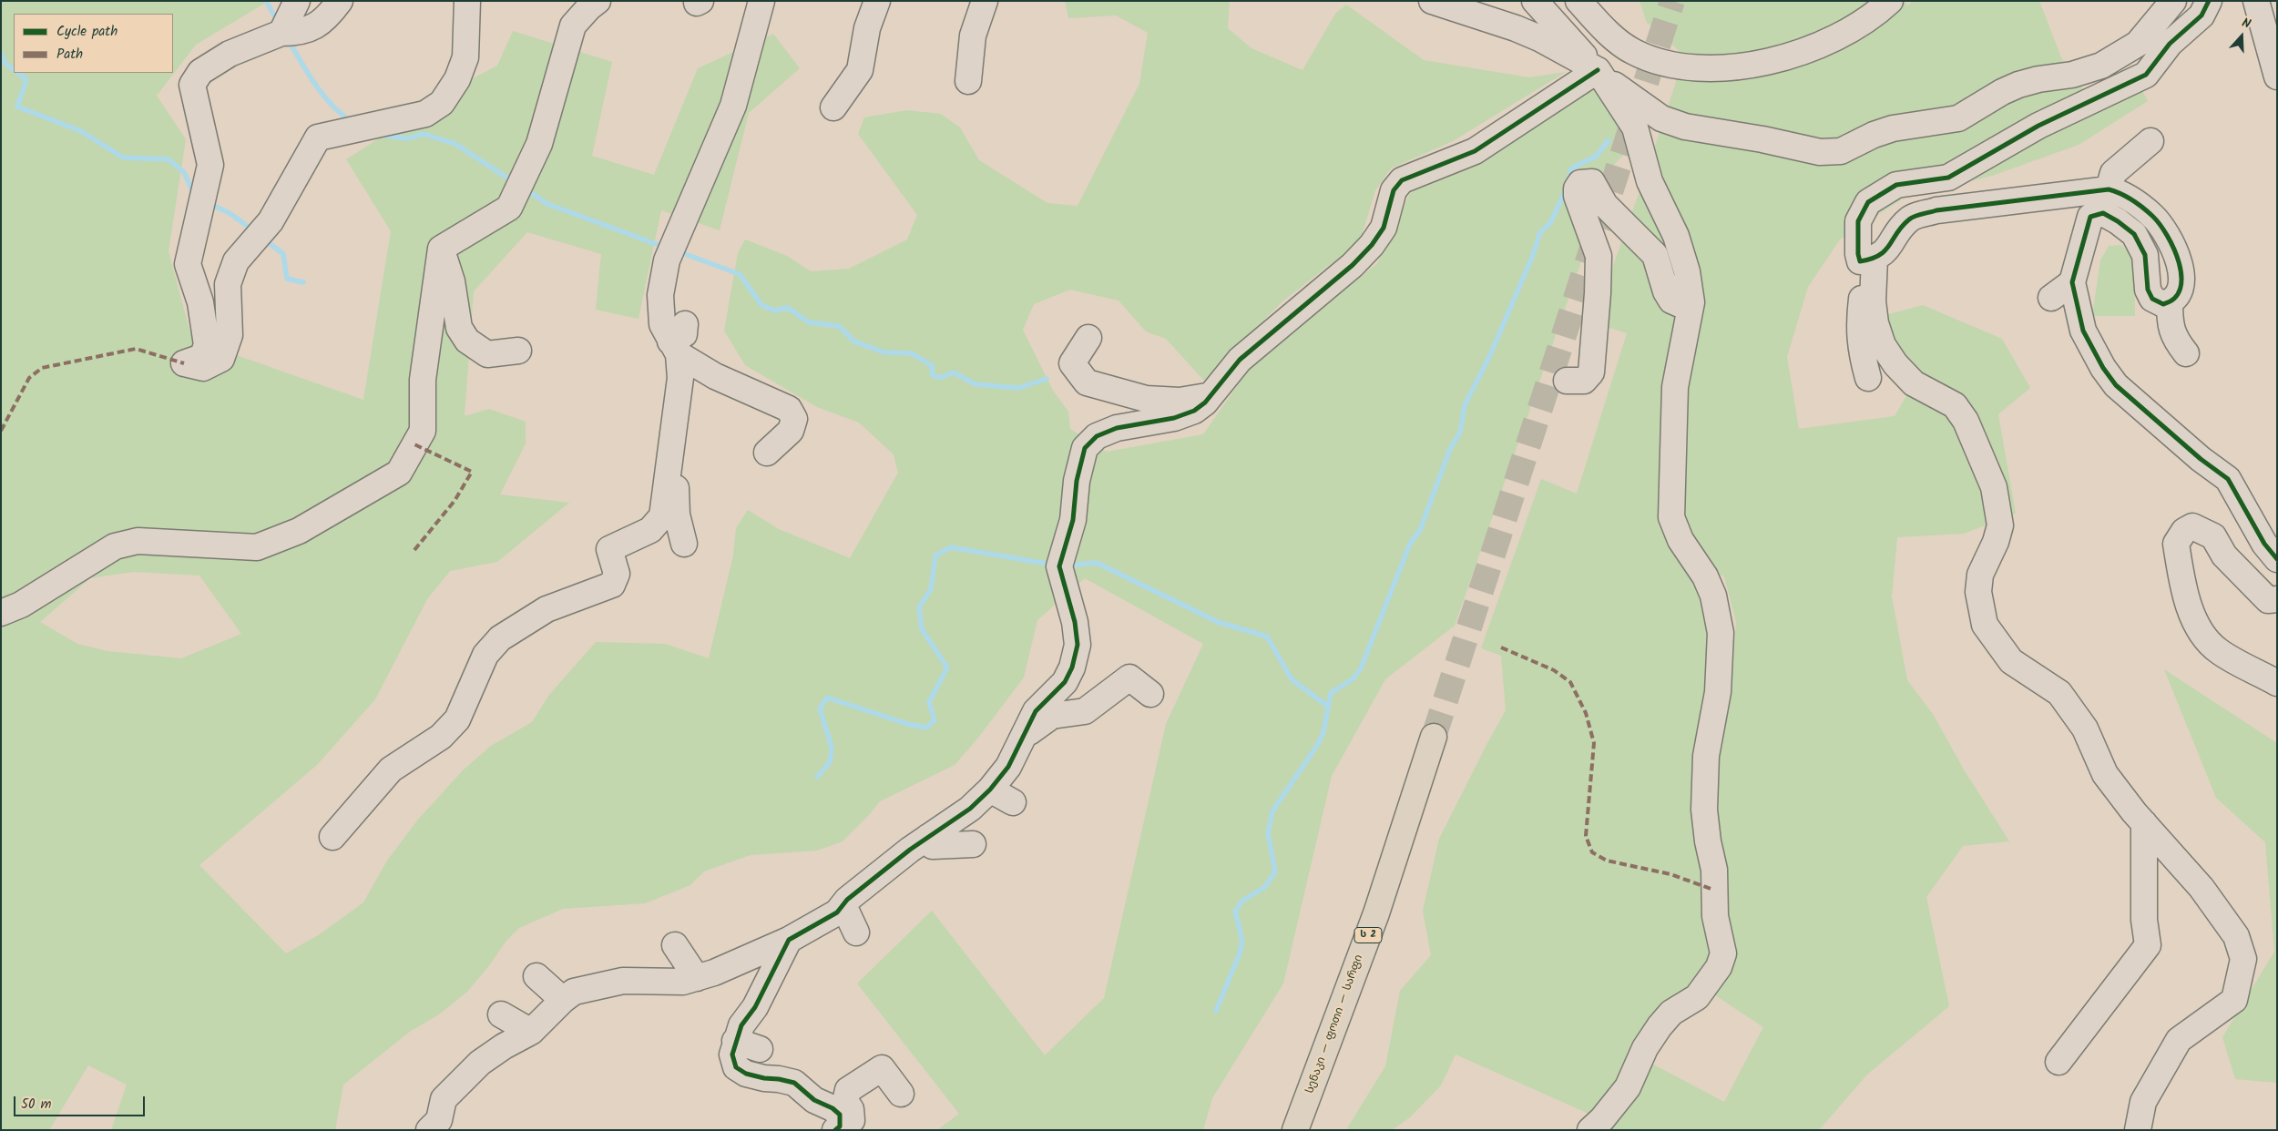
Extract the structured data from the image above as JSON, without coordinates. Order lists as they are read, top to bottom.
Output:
{
  "streets": {
    "highway": ["ს 2", "სენაკი — ფოთი — სარფი"]
  },
  "legend": ["Cycle path", "Path"],
  "scale_bar": "50 m",
  "north": "top"
}
